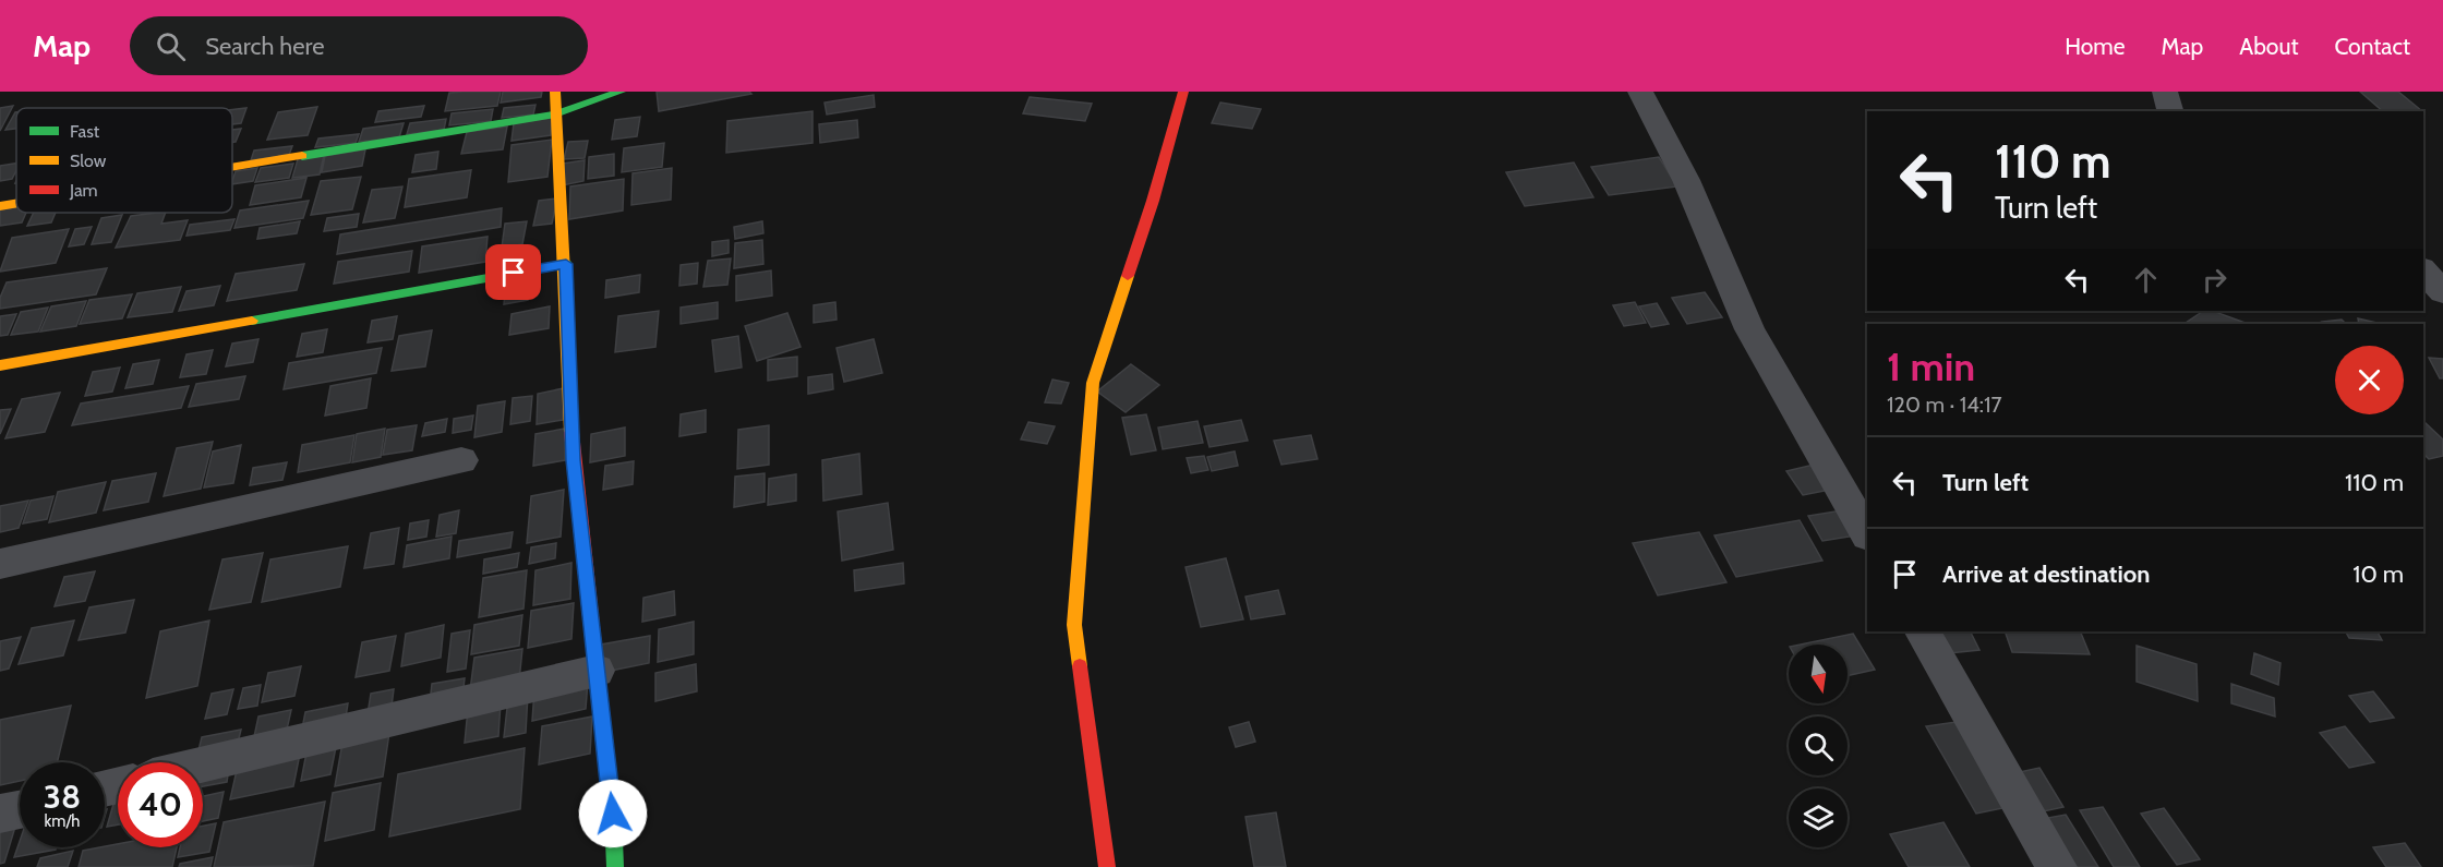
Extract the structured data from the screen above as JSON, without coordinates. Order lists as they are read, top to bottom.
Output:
{
  "legend": ["Fast", "Slow", "Jam"],
  "north": "bottom",
  "page": {
    "header": "Map",
    "search": "Search here",
    "nav": [
      "Home",
      "Map",
      "About",
      "Contact"
    ],
    "turn": ["110 m", "Turn left"],
    "heading": ["1 min", "120 m · 14:17"],
    "list": [
      {
        "name": "Turn left",
        "value": "110 m"
      },
      {
        "name": "Arrive at destination",
        "value": "10 m"
      }
    ],
    "speed": "38 km/h",
    "limit": "40"
  }
}
